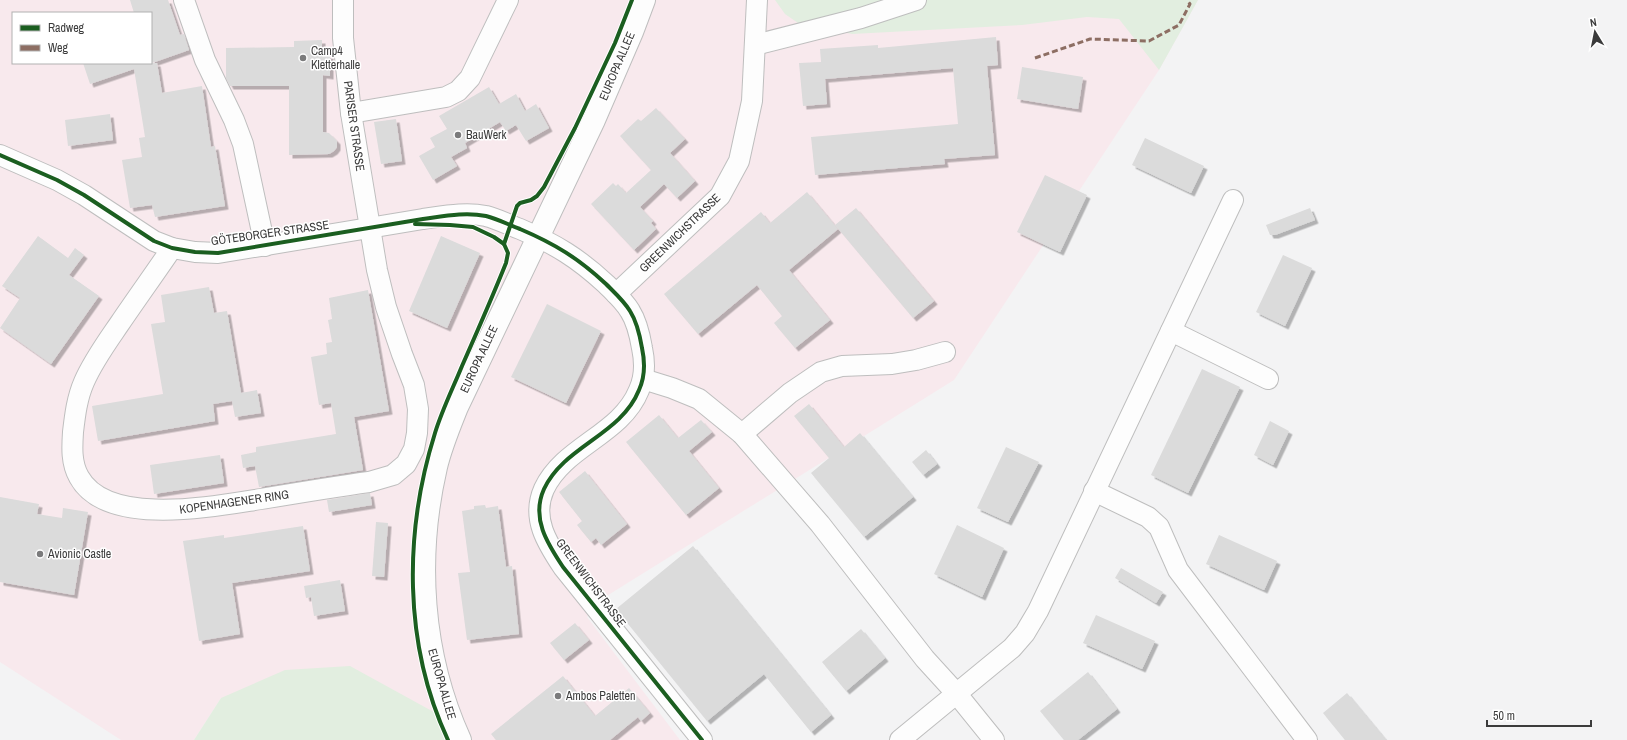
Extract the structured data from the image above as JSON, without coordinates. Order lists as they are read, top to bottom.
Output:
{
  "streets": {
    "main road": ["EUROPA ALLEE"],
    "street": [
      "PARISER STRASSE",
      "GÖTEBORGER STRASSE",
      "GREENWICHSTRASSE",
      "KOPENHAGENER RING"
    ]
  },
  "crossings": [
    ["EUROPA ALLEE", "GÖTEBORGER STRASSE"],
    ["EUROPA ALLEE", "GREENWICHSTRASSE"],
    ["PARISER STRASSE", "GÖTEBORGER STRASSE"],
    ["PARISER STRASSE", "KOPENHAGENER RING"],
    ["GÖTEBORGER STRASSE", "GREENWICHSTRASSE"],
    ["GÖTEBORGER STRASSE", "KOPENHAGENER RING"]
  ],
  "places": [
    "Camp4 Kletterhalle",
    "BauWerk",
    "Avionic Castle",
    "Ambos Paletten"
  ],
  "legend": ["Radweg", "Weg"],
  "scale_bar": "50 m",
  "north": "top"
}
